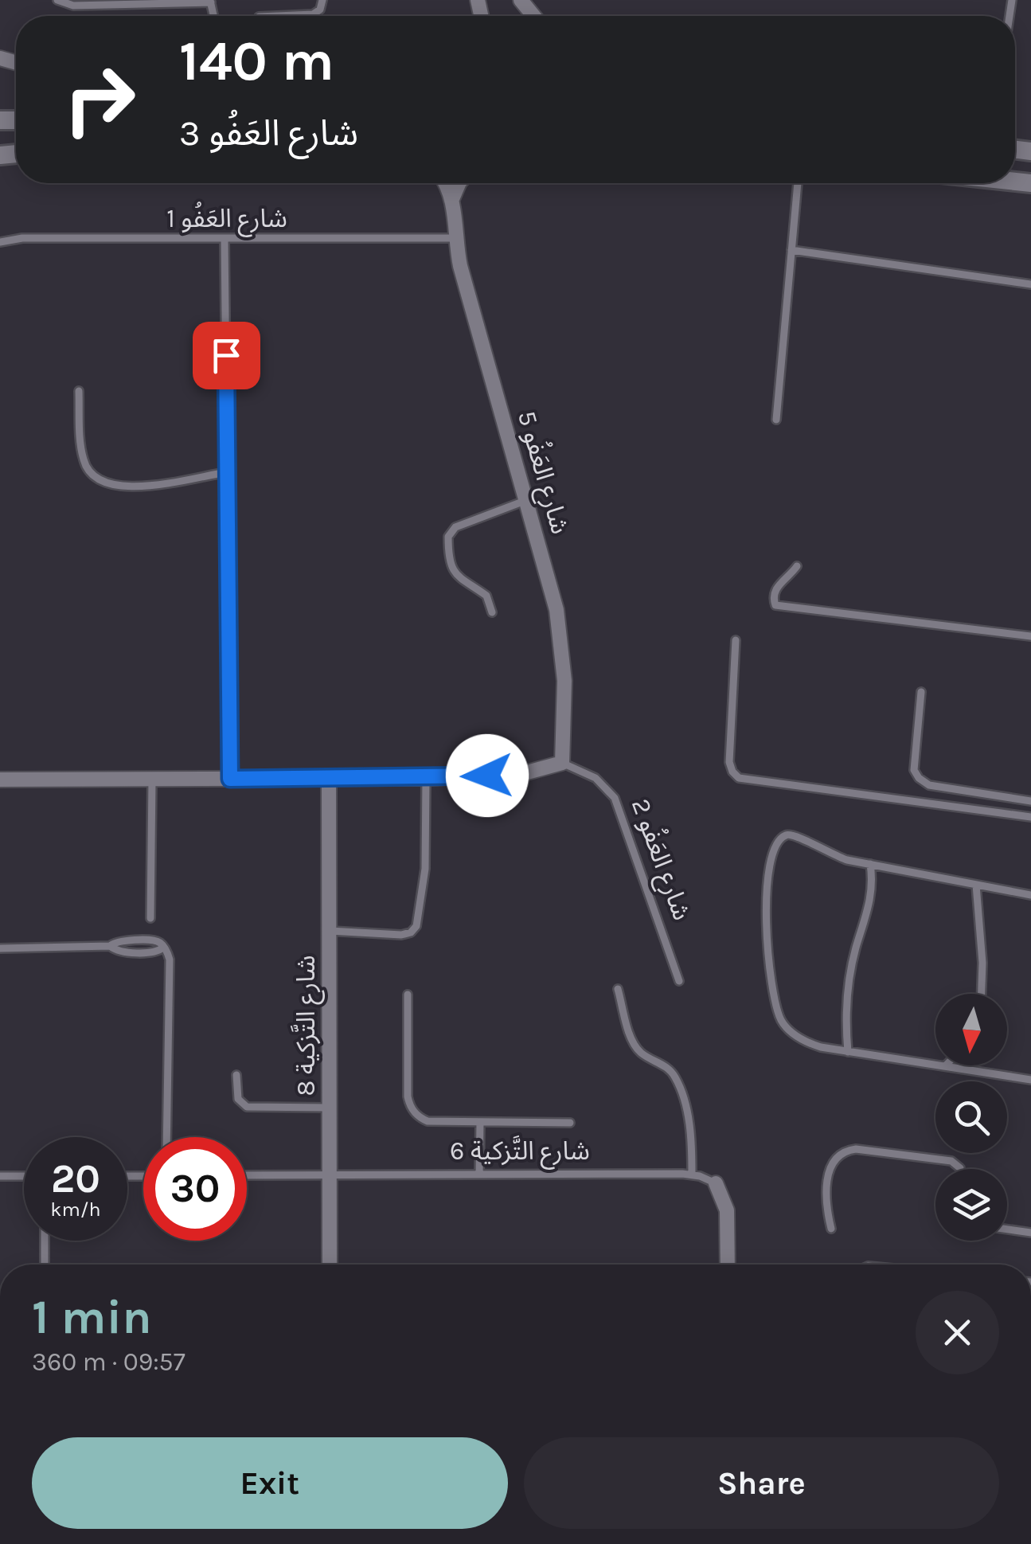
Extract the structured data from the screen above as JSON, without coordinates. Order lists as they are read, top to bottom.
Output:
{
  "streets": {
    "street": ["شارع العَفُو 5", "شارع التَّزكية 8", "شارع التَّزكية 6"],
    "lane": ["شارع العَفُو 1", "شارع العَفُو 2"]
  },
  "crossings": [
    ["شارع العَفُو 1", "شارع العَفُو 5"],
    ["شارع العَفُو 5", "شارع العَفُو 2"],
    ["شارع التَّزكية 8", "شارع التَّزكية 6"]
  ],
  "north": "bottom",
  "page": {
    "turn": ["140 m", "شارع العَفُو 3"],
    "speed": "20 km/h",
    "limit": "30",
    "heading": ["1 min", "360 m · 09:57"],
    "buttons": ["Exit", "Share"]
  }
}
